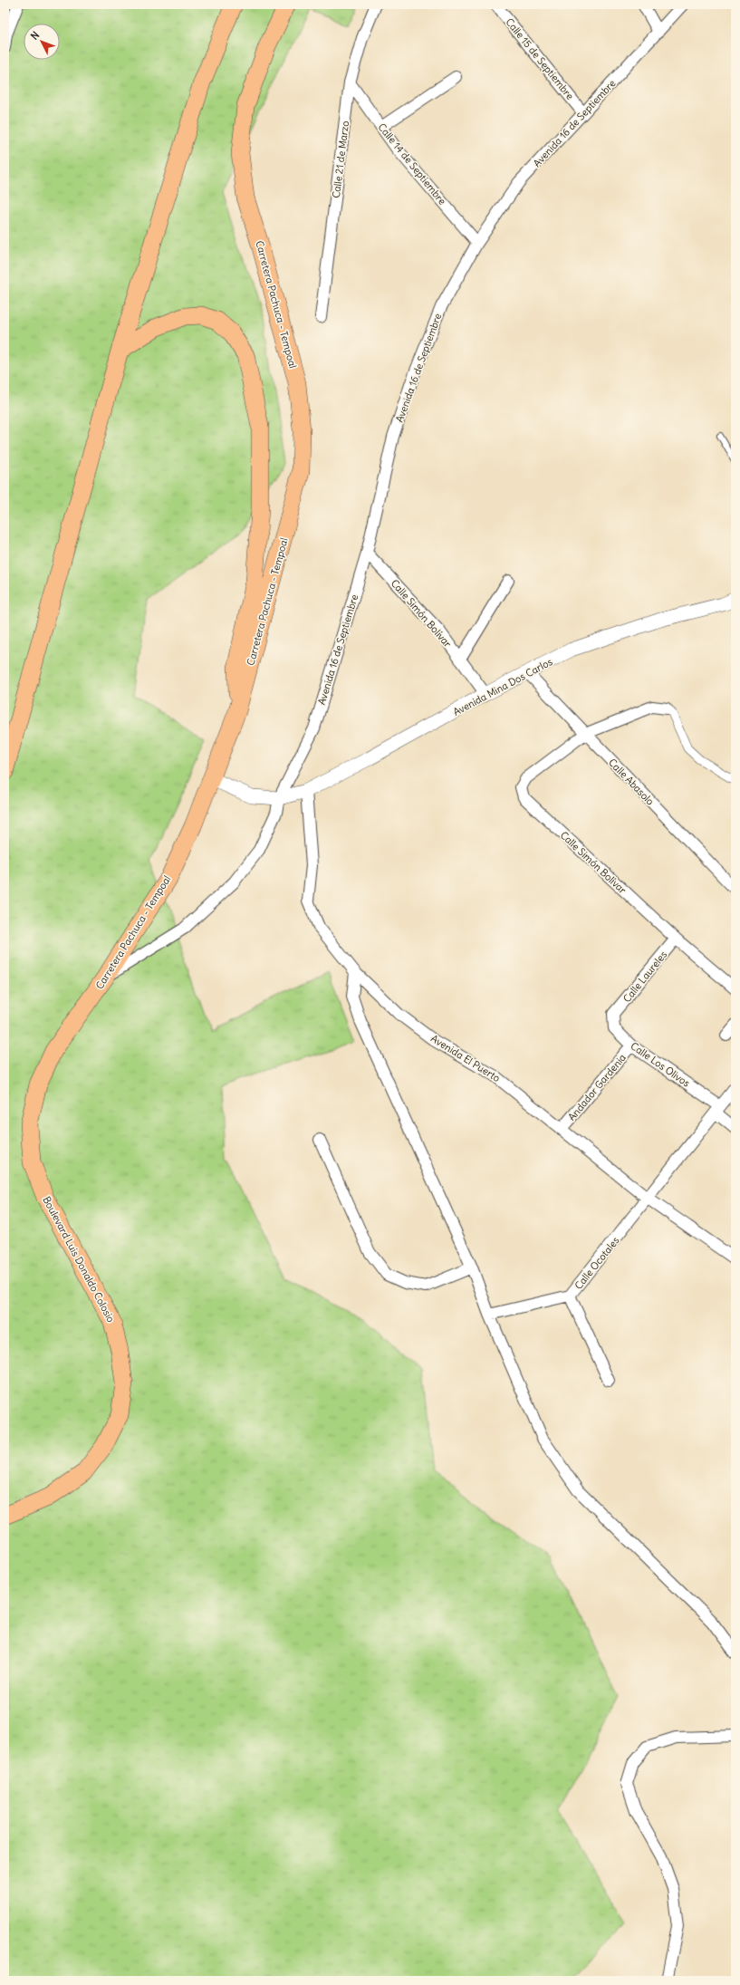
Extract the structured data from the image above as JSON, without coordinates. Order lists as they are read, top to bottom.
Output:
{
  "streets": {
    "main road": ["Carretera Pachuca - Tempoal", "Boulevard Luis Donaldo Colosio"],
    "street": [
      "Calle 15 de Septiembre",
      "Avenida 16 de Septiembre",
      "Calle 21 de Marzo",
      "Calle 14 de Septiembre",
      "Calle Simón Bolívar",
      "Avenida Mina Dos Carlos",
      "Calle Abasolo",
      "Calle Laureles",
      "Avenida El Puerto",
      "Calle Los Olivos",
      "Andador Gardenia",
      "Calle Ocotales"
    ]
  },
  "crossings": [
    ["Calle 15 de Septiembre", "Avenida 16 de Septiembre"],
    ["Avenida 16 de Septiembre", "Calle 14 de Septiembre"],
    ["Avenida 16 de Septiembre", "Calle Simón Bolívar"],
    ["Avenida 16 de Septiembre", "Avenida Mina Dos Carlos"],
    ["Calle 21 de Marzo", "Calle 14 de Septiembre"],
    ["Carretera Pachuca - Tempoal", "Avenida Mina Dos Carlos"],
    ["Carretera Pachuca - Tempoal", "Boulevard Luis Donaldo Colosio"],
    ["Calle Simón Bolívar", "Avenida Mina Dos Carlos"],
    ["Calle Simón Bolívar", "Calle Abasolo"],
    ["Calle Simón Bolívar", "Calle Laureles"],
    ["Avenida Mina Dos Carlos", "Calle Abasolo"],
    ["Avenida Mina Dos Carlos", "Avenida El Puerto"],
    ["Calle Laureles", "Calle Los Olivos"],
    ["Avenida El Puerto", "Andador Gardenia"],
    ["Avenida El Puerto", "Calle Ocotales"],
    ["Calle Los Olivos", "Andador Gardenia"],
    ["Calle Los Olivos", "Calle Ocotales"]
  ],
  "north": "top left"
}
